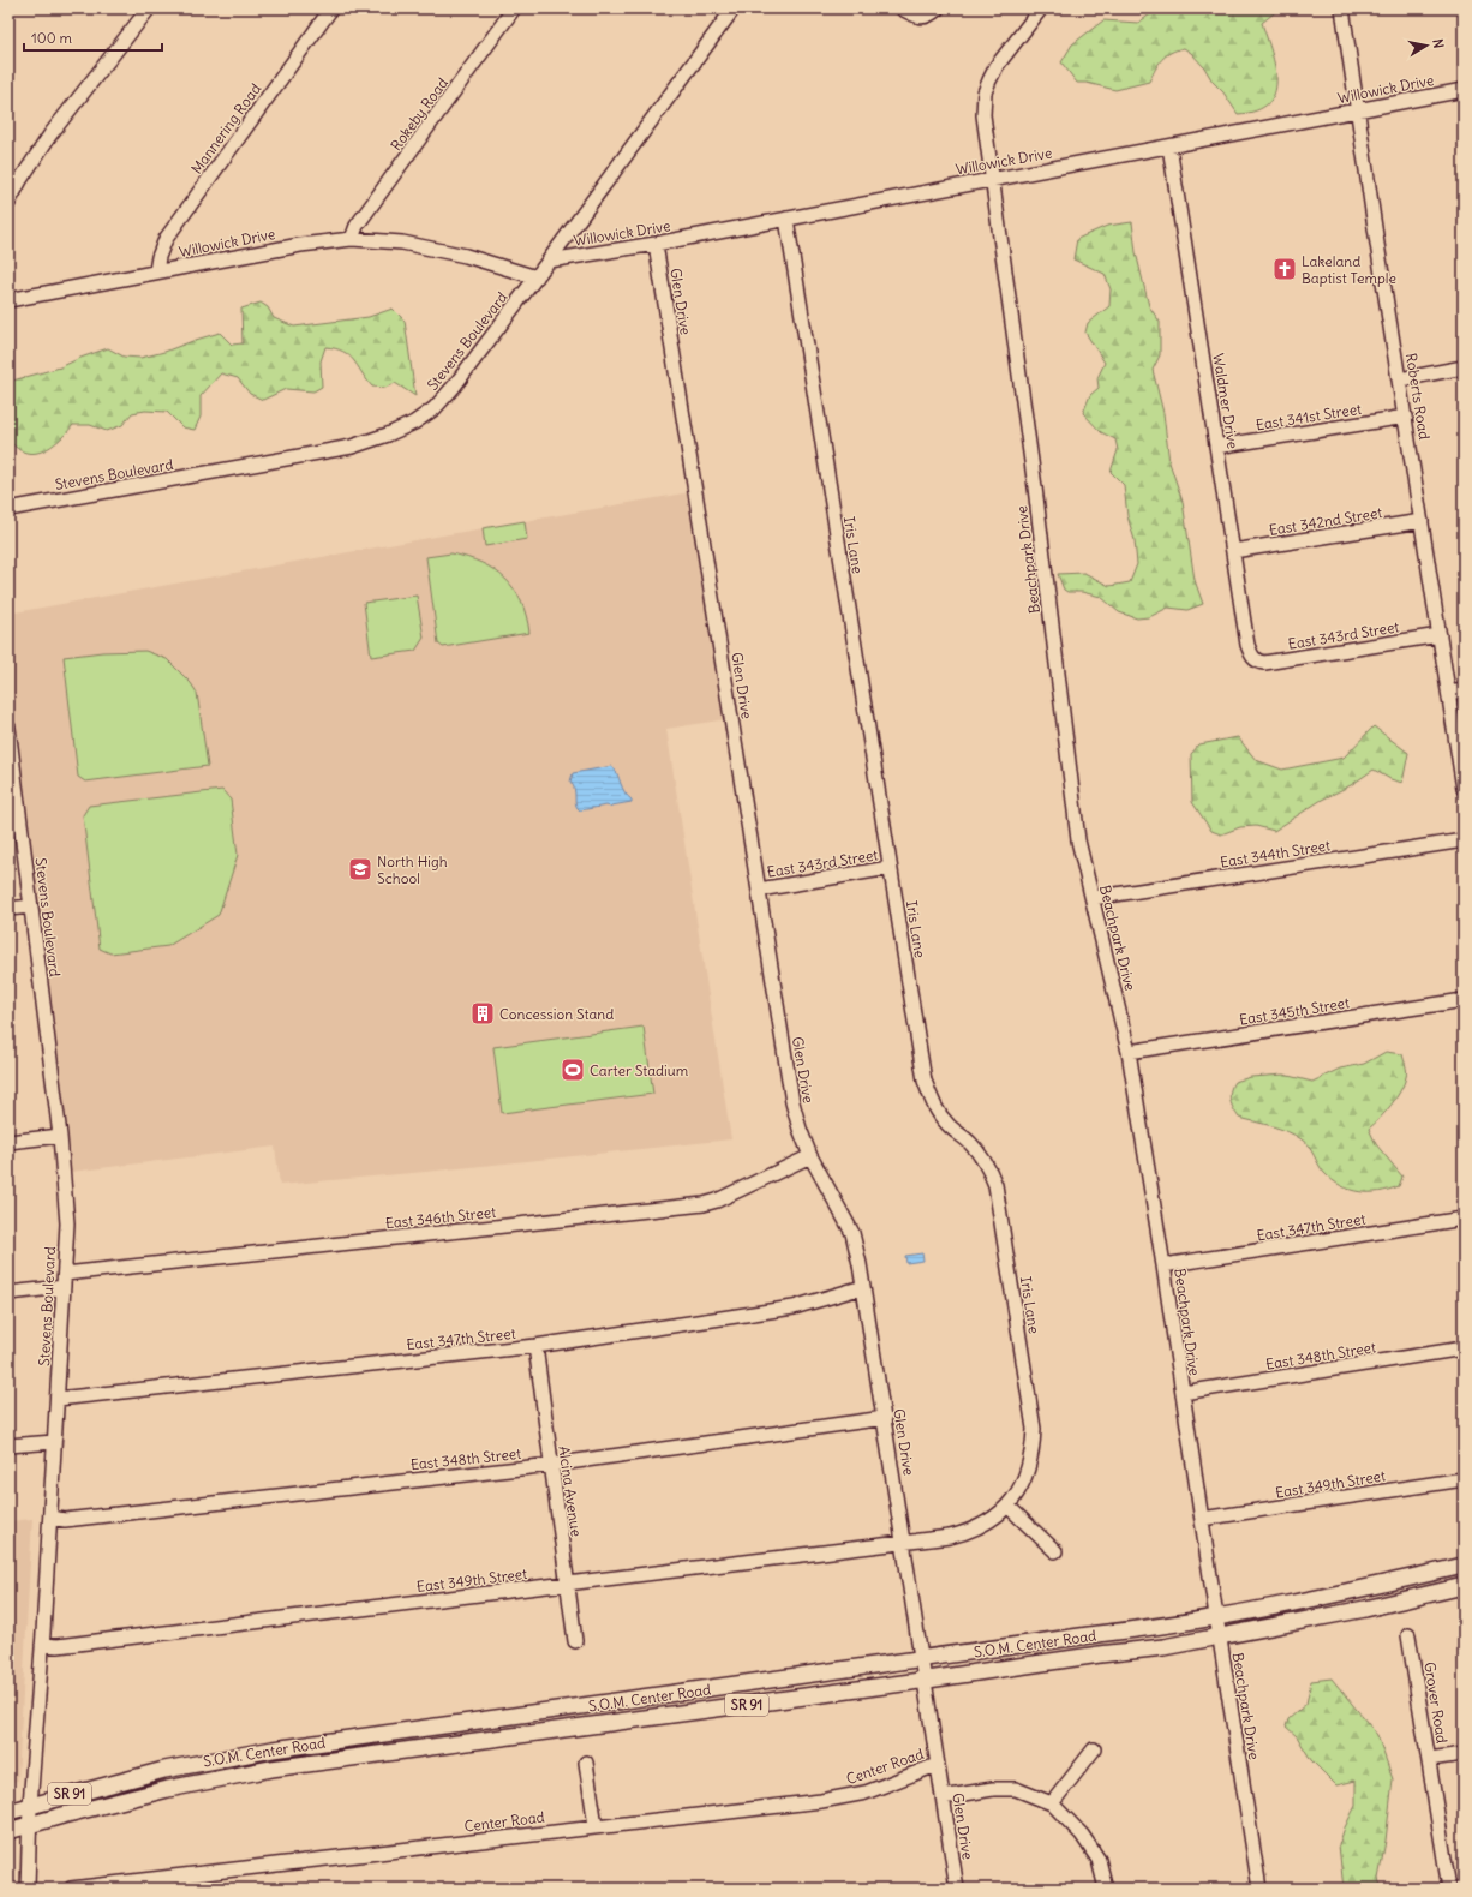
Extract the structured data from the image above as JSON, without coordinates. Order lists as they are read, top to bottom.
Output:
{
  "streets": {
    "main road": ["S.O.M. Center Road", "SR 91"],
    "street": [
      "Willowick Drive",
      "Rokeby Road",
      "Mannering Road",
      "Glen Drive",
      "Stevens Boulevard",
      "Roberts Road",
      "Waldmer Drive",
      "East 341st Street",
      "East 342nd Street",
      "Iris Lane",
      "Beachpark Drive",
      "East 343rd Street",
      "East 344th Street",
      "East 345th Street",
      "East 346th Street",
      "East 347th Street",
      "East 348th Street",
      "East 349th Street",
      "Alcina Avenue",
      "Grover Road",
      "Center Road"
    ]
  },
  "crossings": [
    ["Willowick Drive", "Rokeby Road"],
    ["Willowick Drive", "Mannering Road"],
    ["Willowick Drive", "Glen Drive"],
    ["Willowick Drive", "Stevens Boulevard"],
    ["Willowick Drive", "Roberts Road"],
    ["Willowick Drive", "Waldmer Drive"],
    ["Willowick Drive", "Iris Lane"],
    ["Willowick Drive", "Beachpark Drive"],
    ["Glen Drive", "Iris Lane"],
    ["Glen Drive", "East 343rd Street"],
    ["Glen Drive", "East 346th Street"],
    ["Glen Drive", "East 347th Street"],
    ["Glen Drive", "East 348th Street"],
    ["Glen Drive", "East 349th Street"],
    ["Glen Drive", "S.O.M. Center Road"],
    ["Glen Drive", "Center Road"],
    ["Stevens Boulevard", "East 346th Street"],
    ["Stevens Boulevard", "East 347th Street"],
    ["Stevens Boulevard", "East 348th Street"],
    ["Stevens Boulevard", "East 349th Street"],
    ["Stevens Boulevard", "S.O.M. Center Road"],
    ["Roberts Road", "East 341st Street"],
    ["Roberts Road", "East 342nd Street"],
    ["Roberts Road", "East 343rd Street"],
    ["Waldmer Drive", "East 341st Street"],
    ["Waldmer Drive", "East 342nd Street"],
    ["Waldmer Drive", "East 343rd Street"],
    ["Iris Lane", "East 343rd Street"],
    ["Iris Lane", "East 349th Street"],
    ["Beachpark Drive", "East 344th Street"],
    ["Beachpark Drive", "East 345th Street"],
    ["Beachpark Drive", "East 347th Street"],
    ["Beachpark Drive", "East 348th Street"],
    ["Beachpark Drive", "East 349th Street"],
    ["Beachpark Drive", "S.O.M. Center Road"],
    ["East 347th Street", "Alcina Avenue"],
    ["East 348th Street", "Alcina Avenue"],
    ["East 349th Street", "Alcina Avenue"]
  ],
  "places": {
    "church": ["Lakeland Baptist Temple"],
    "school or university": ["North High School"],
    "building": ["Concession Stand"],
    "sports": ["Carter Stadium"]
  },
  "scale_bar": "100 m",
  "north": "right"
}
